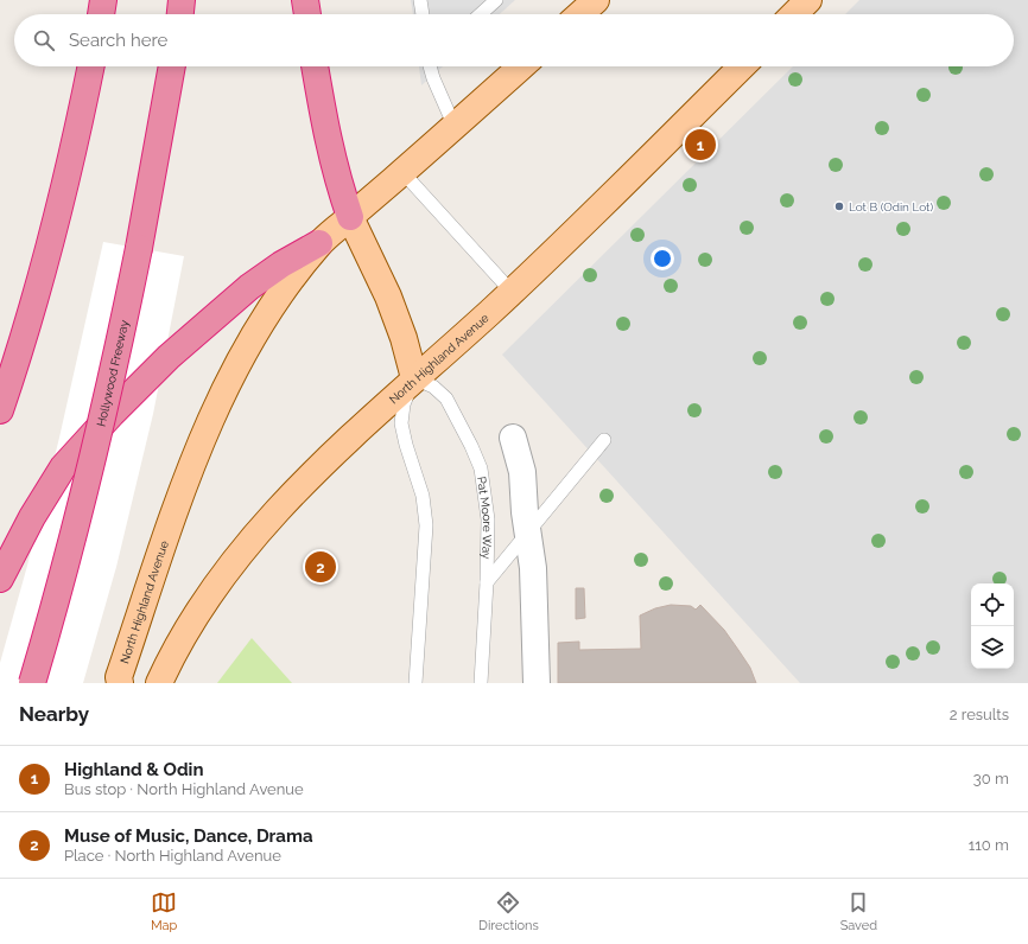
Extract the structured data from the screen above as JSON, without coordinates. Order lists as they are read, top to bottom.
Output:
{
  "streets": {
    "highway": ["Hollywood Freeway"],
    "main road": ["North Highland Avenue"],
    "lane": ["Pat Moore Way"]
  },
  "crossings": [
    ["North Highland Avenue", "Pat Moore Way"]
  ],
  "places": ["Lot B (Odin Lot)"],
  "page": {
    "search": "Search here",
    "pins": ["1", "2"],
    "heading": ["Nearby", "2 results"],
    "list": [
      {
        "mark": "1",
        "name": "Highland & Odin",
        "note": "Bus stop · North Highland Avenue",
        "value": "30 m"
      },
      {
        "mark": "2",
        "name": "Muse of Music, Dance, Drama",
        "note": "Place · North Highland Avenue",
        "value": "110 m"
      }
    ],
    "nav": ["Map", "Directions", "Saved"]
  }
}
